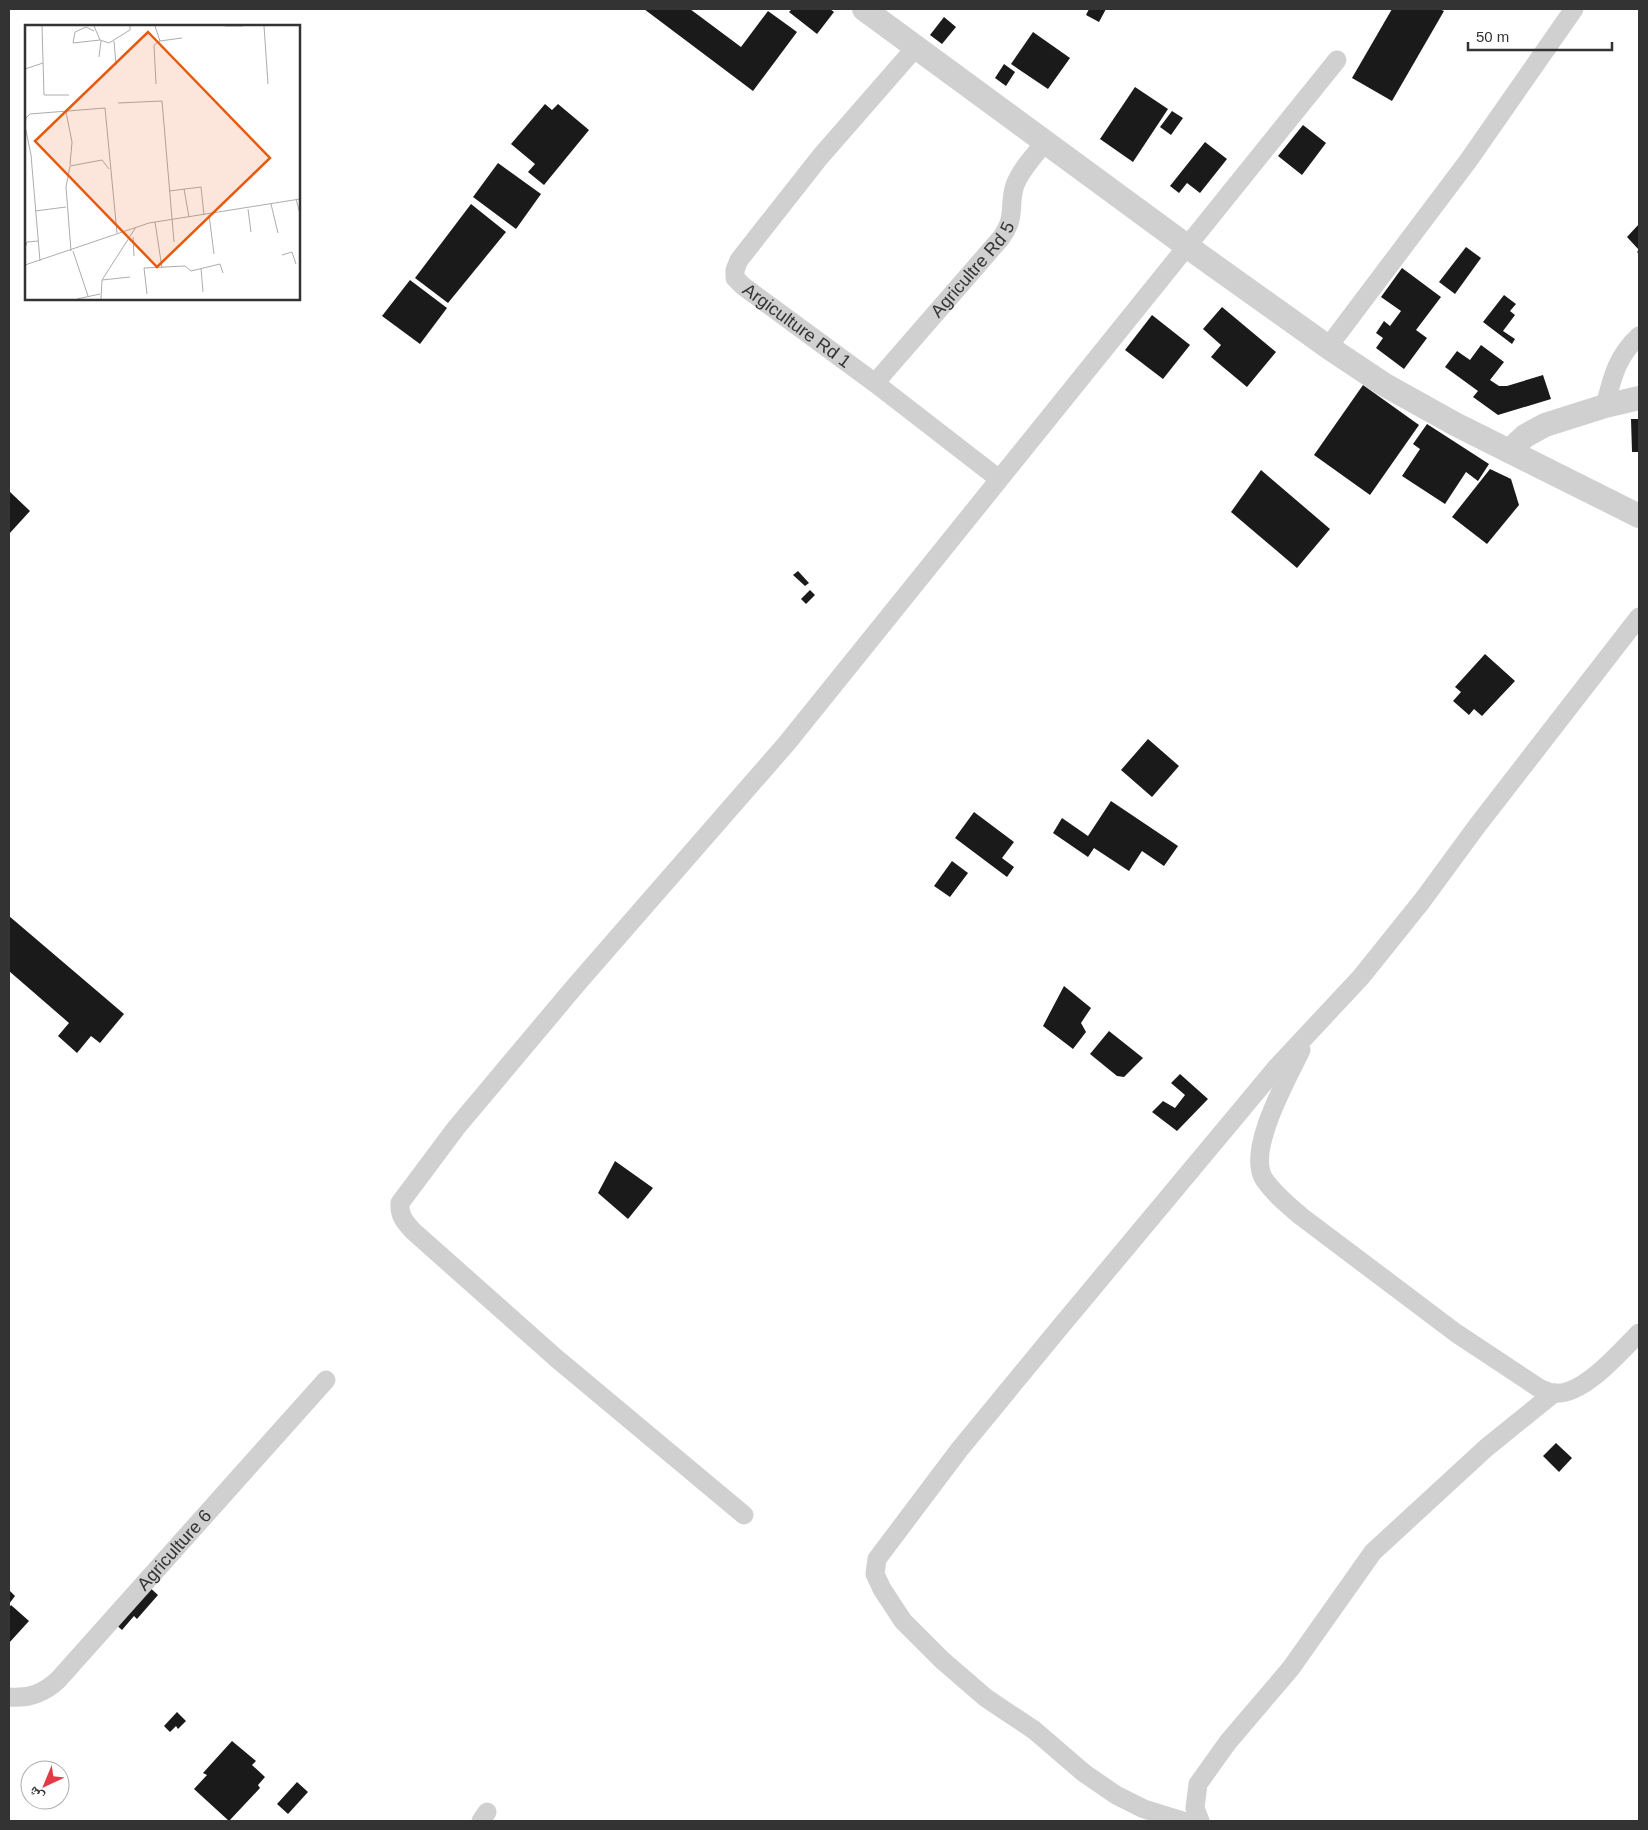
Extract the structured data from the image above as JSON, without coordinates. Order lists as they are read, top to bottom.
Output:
{
  "streets": {
    "street": ["Agricultre Rd 5", "Argiculture Rd 1", "Agriculture 6"]
  },
  "crossings": [
    ["Agricultre Rd 5", "Argiculture Rd 1"]
  ],
  "scale_bar": "50 m",
  "north": "bottom left"
}
